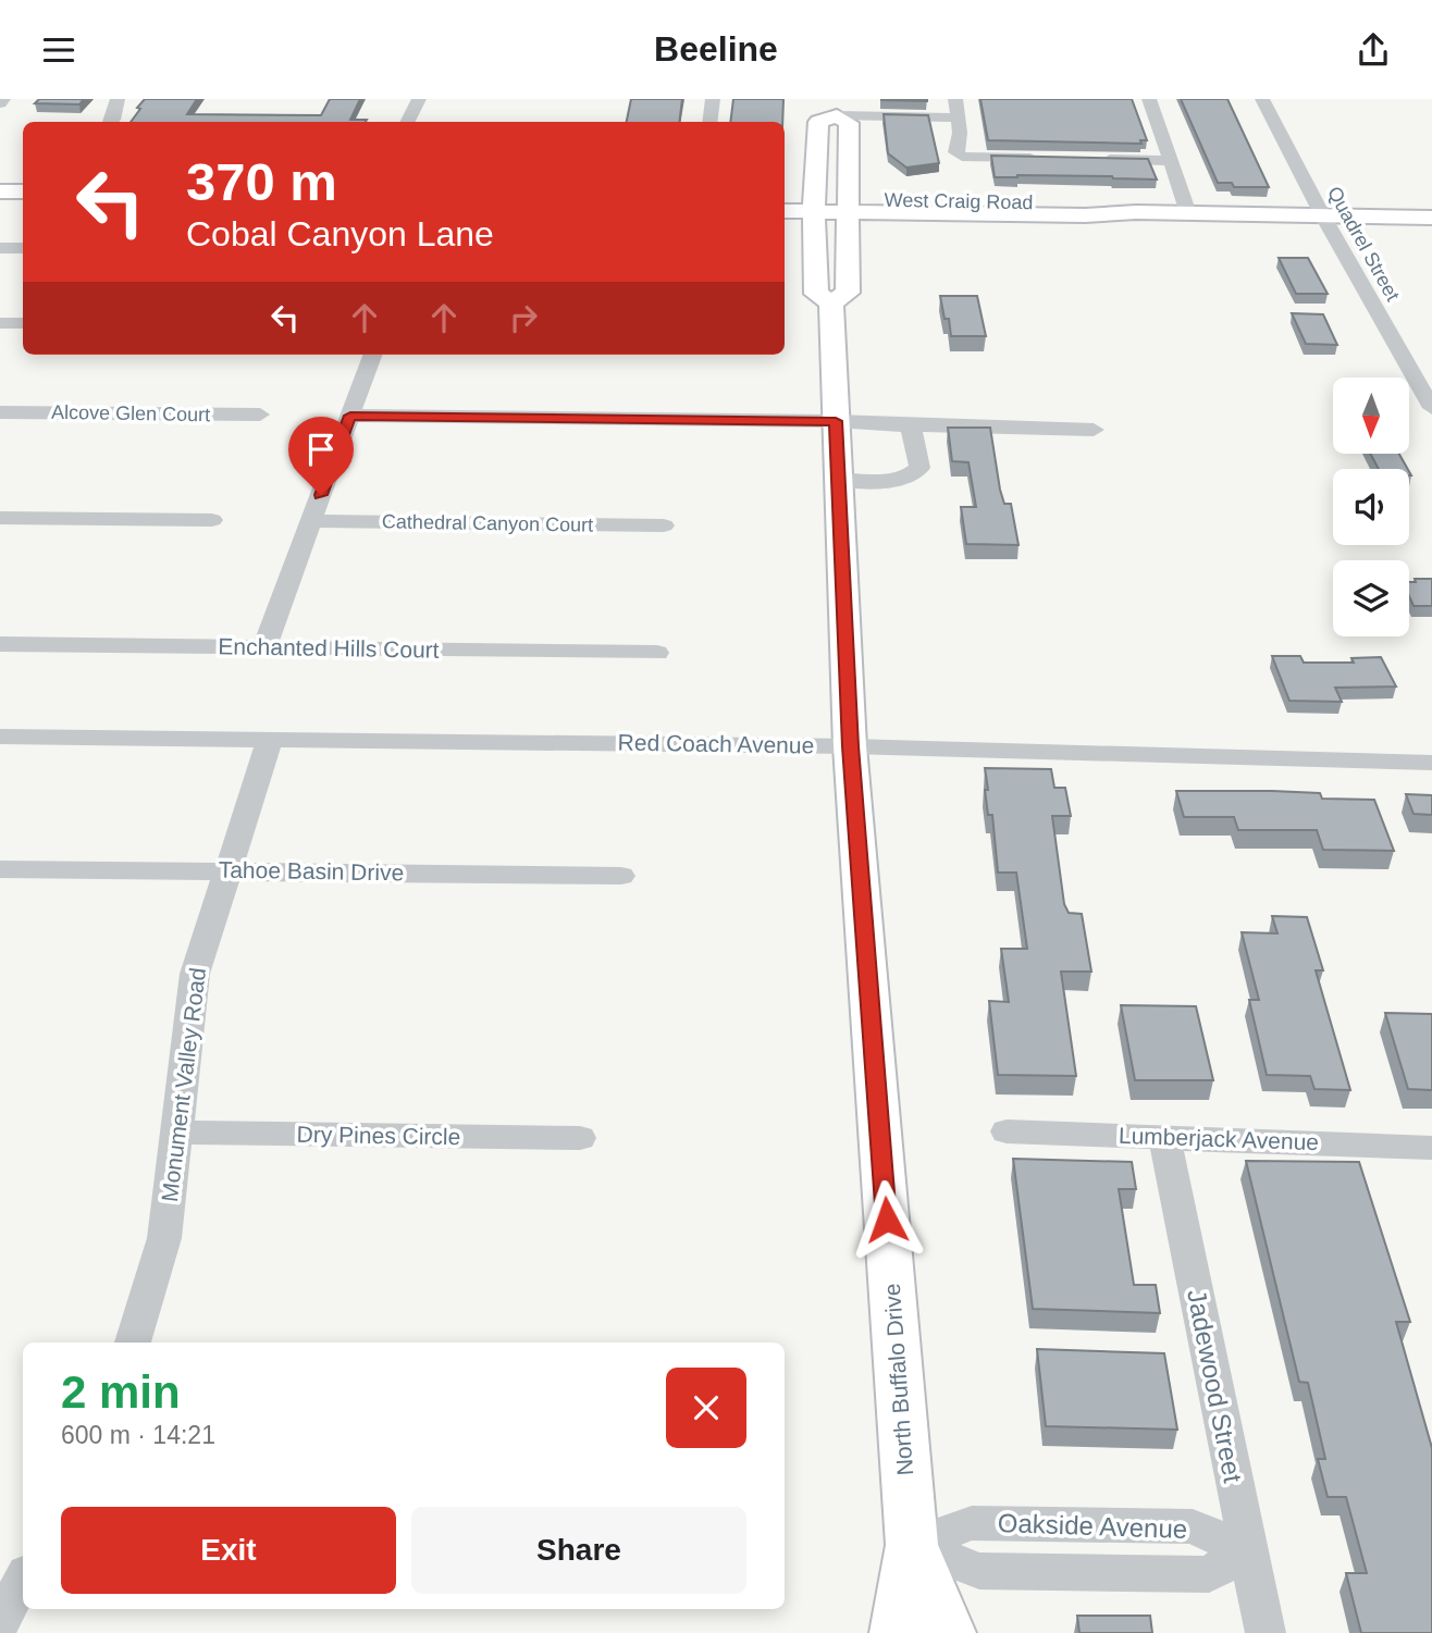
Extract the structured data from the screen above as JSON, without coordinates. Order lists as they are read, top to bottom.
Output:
{
  "streets": {
    "main road": ["West Craig Road", "North Buffalo Drive"],
    "street": [
      "Quadrel Street",
      "Alcove Glen Court",
      "Cathedral Canyon Court",
      "Enchanted Hills Court",
      "Red Coach Avenue",
      "Tahoe Basin Drive",
      "Monument Valley Road",
      "Dry Pines Circle",
      "Lumberjack Avenue",
      "Jadewood Street",
      "Oakside Avenue"
    ]
  },
  "crossings": [
    ["West Craig Road", "Quadrel Street"],
    ["West Craig Road", "North Buffalo Drive"],
    ["Red Coach Avenue", "Monument Valley Road"],
    ["Red Coach Avenue", "North Buffalo Drive"],
    ["Tahoe Basin Drive", "Monument Valley Road"],
    ["Monument Valley Road", "Dry Pines Circle"],
    ["Lumberjack Avenue", "Jadewood Street"],
    ["North Buffalo Drive", "Oakside Avenue"],
    ["Jadewood Street", "Oakside Avenue"]
  ],
  "north": "bottom",
  "page": {
    "header": "Beeline",
    "turn": ["370 m", "Cobal Canyon Lane"],
    "heading": ["2 min", "600 m · 14:21"],
    "buttons": ["Exit", "Share"]
  }
}
